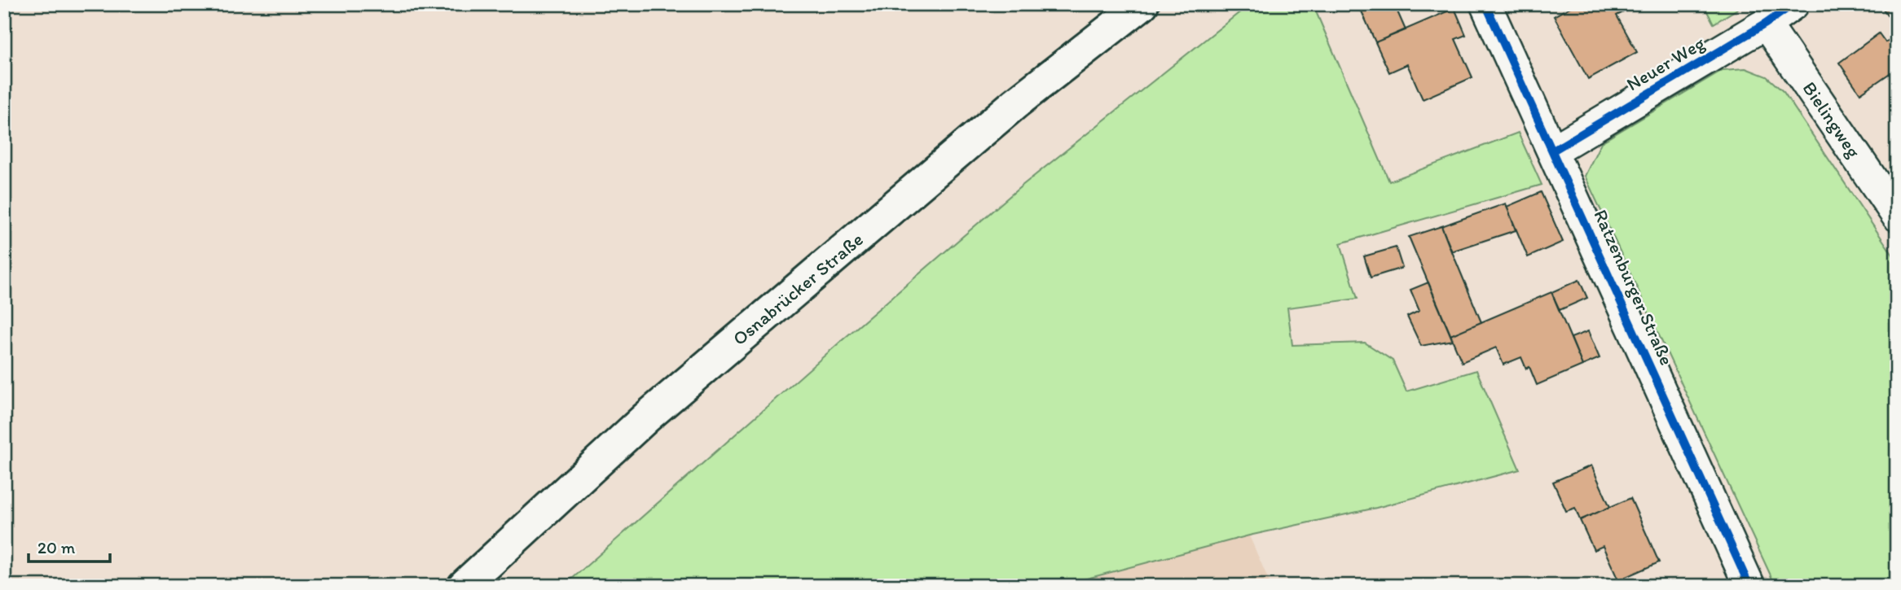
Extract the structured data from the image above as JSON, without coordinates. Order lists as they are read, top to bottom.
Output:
{
  "streets": {
    "main road": ["Osnabrücker Straße"],
    "street": ["Neuer Weg", "Bielingweg", "Ratzenburger Straße"]
  },
  "crossings": [
    ["Neuer Weg", "Bielingweg"],
    ["Neuer Weg", "Ratzenburger Straße"]
  ],
  "scale_bar": "20 m"
}
